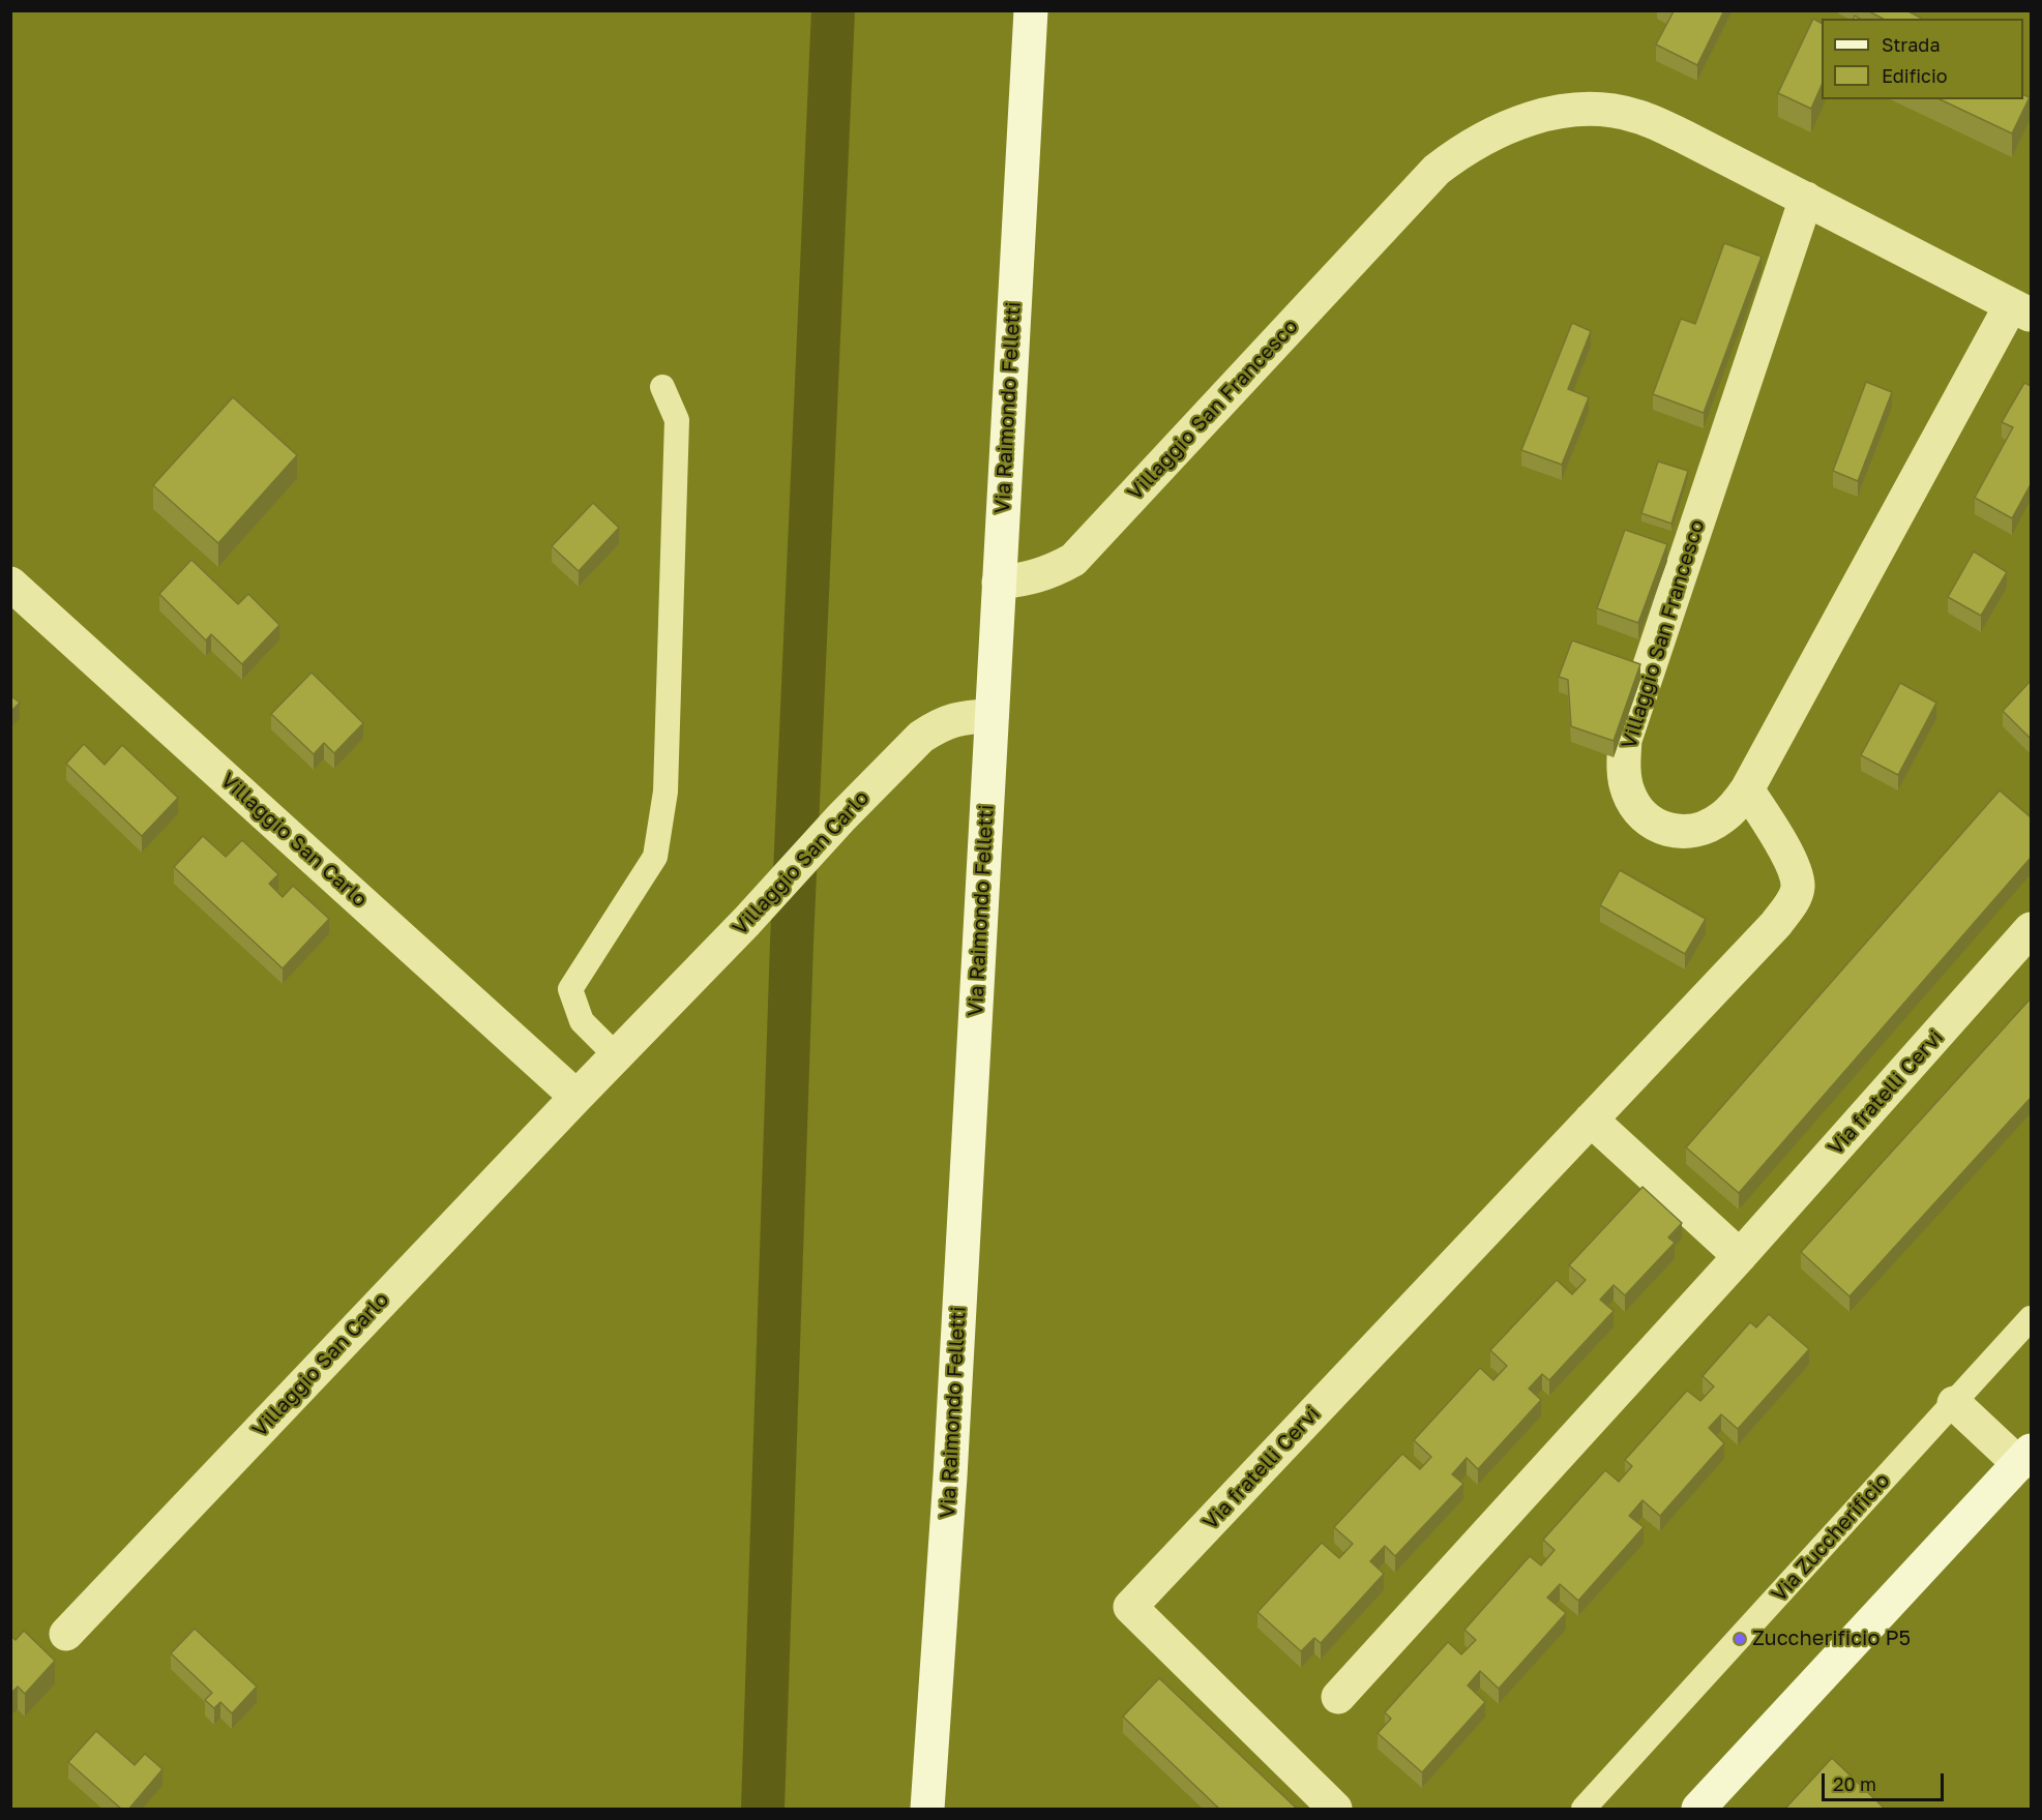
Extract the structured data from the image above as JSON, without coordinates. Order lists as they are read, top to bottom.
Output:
{
  "streets": {
    "main road": ["Via Raimondo Felletti"],
    "street": ["Villaggio San Francesco", "Villaggio San Carlo", "Via fratelli Cervi"],
    "lane": ["Via Zuccherificio"]
  },
  "crossings": [
    ["Via Raimondo Felletti", "Villaggio San Francesco"],
    ["Via Raimondo Felletti", "Villaggio San Carlo"],
    ["Villaggio San Francesco", "Via fratelli Cervi"]
  ],
  "places": ["Zuccherificio P5"],
  "legend": ["Strada", "Edificio"],
  "scale_bar": "20 m"
}
